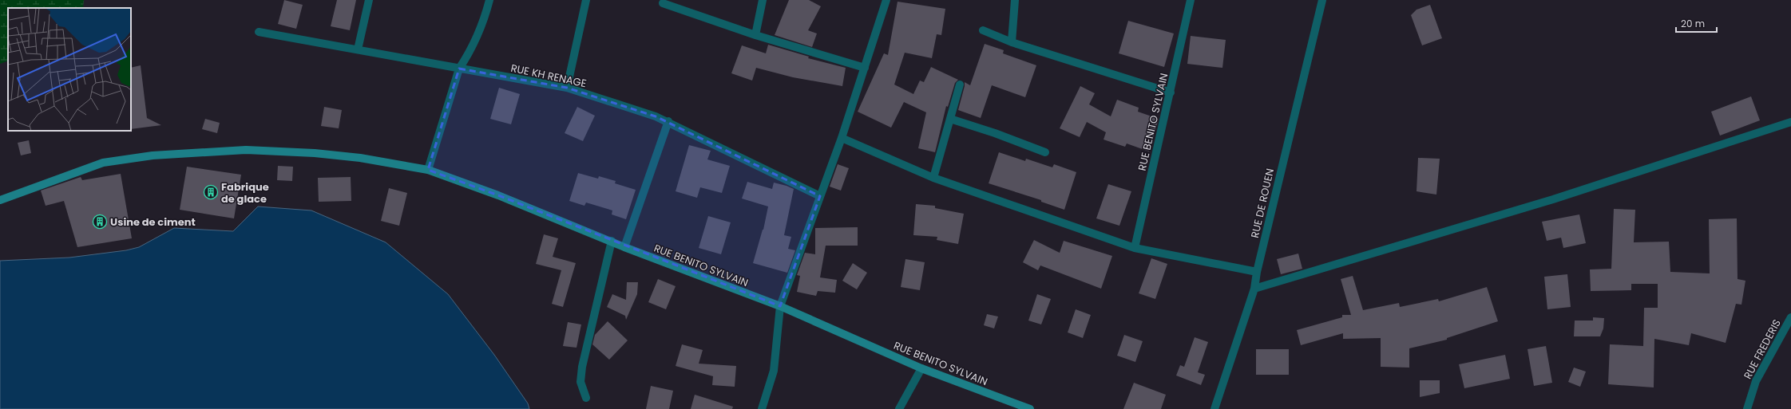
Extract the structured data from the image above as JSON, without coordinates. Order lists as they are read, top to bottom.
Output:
{
  "streets": {
    "main road": ["RUE BENITO SYLVAIN"],
    "street": ["RUE KH RENAGE", "RUE DE ROUEN", "RUE FREDERIS"]
  },
  "places": {
    "building": ["Fabrique de glace", "Usine de ciment"]
  },
  "scale_bar": "20 m"
}
